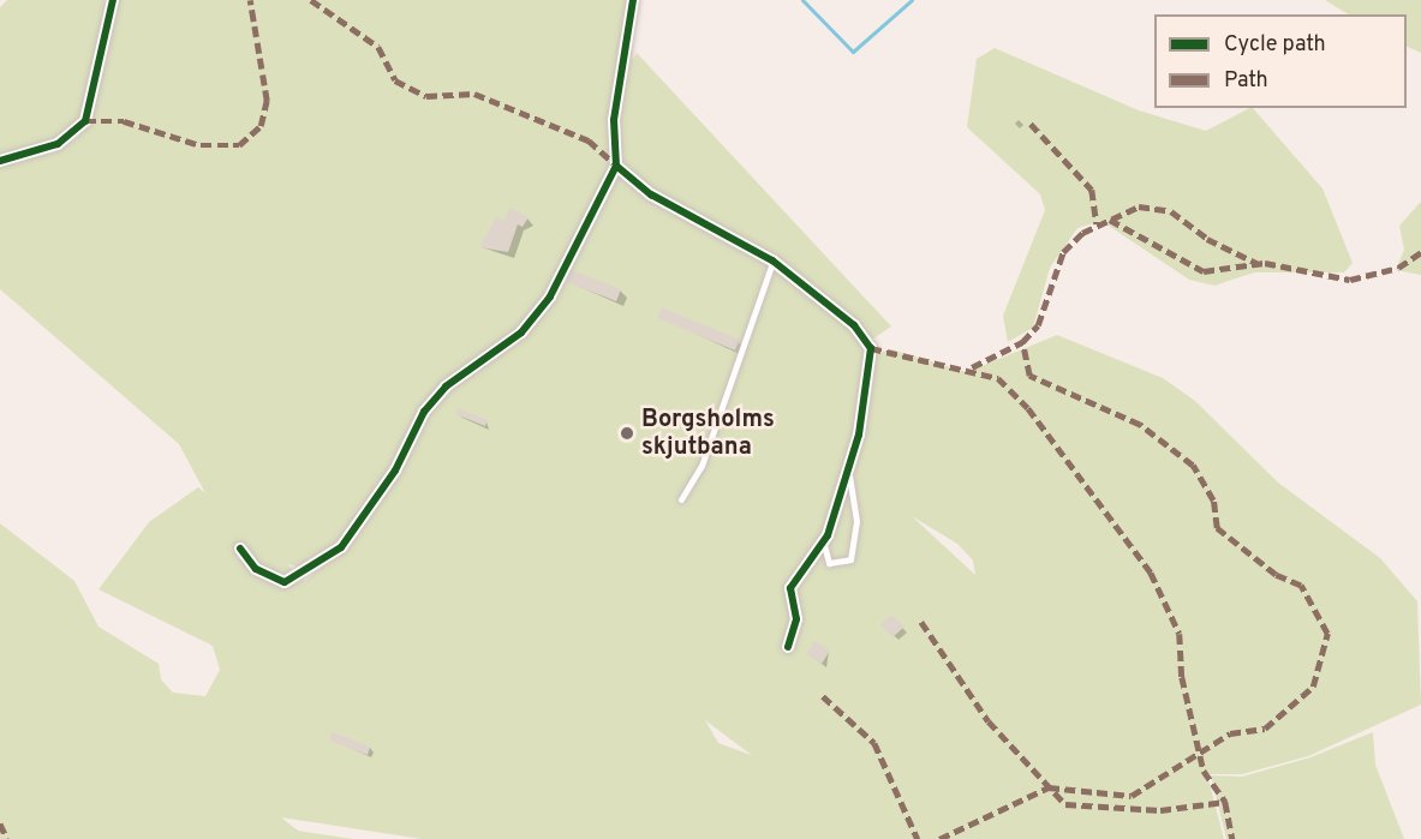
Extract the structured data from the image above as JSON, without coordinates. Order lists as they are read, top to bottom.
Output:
{
  "places": ["Borgsholms skjutbana"],
  "legend": ["Cycle path", "Path"]
}
